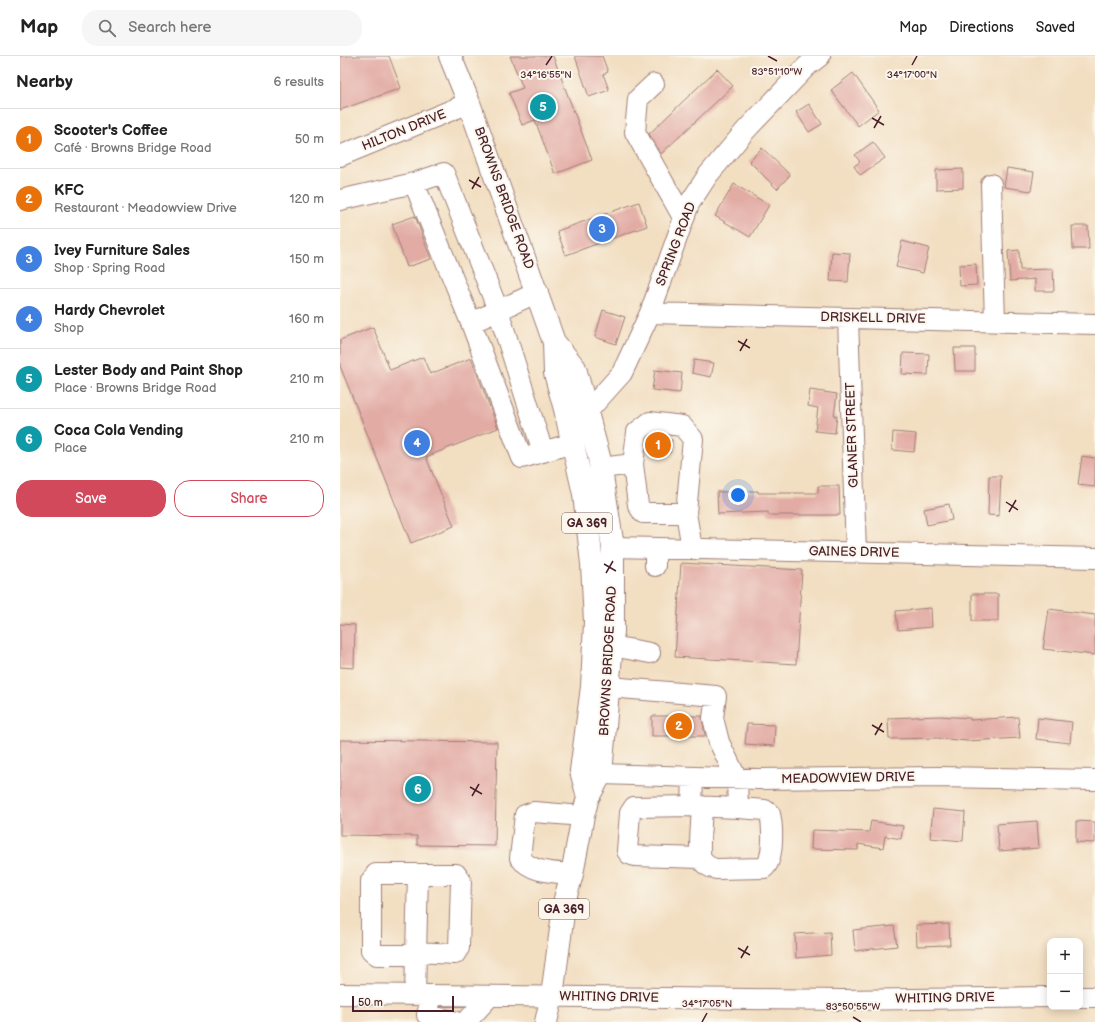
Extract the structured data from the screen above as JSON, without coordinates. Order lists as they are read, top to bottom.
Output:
{
  "streets": {
    "main road": ["BROWNS BRIDGE ROAD", "GA 369"],
    "street": [
      "HILTON DRIVE",
      "SPRING ROAD",
      "DRISKELL DRIVE",
      "GLANER STREET",
      "GAINES DRIVE",
      "MEADOWVIEW DRIVE",
      "WHITING DRIVE"
    ]
  },
  "crossings": [
    ["HILTON DRIVE", "BROWNS BRIDGE ROAD"],
    ["BROWNS BRIDGE ROAD", "SPRING ROAD"],
    ["BROWNS BRIDGE ROAD", "GAINES DRIVE"],
    ["BROWNS BRIDGE ROAD", "MEADOWVIEW DRIVE"],
    ["BROWNS BRIDGE ROAD", "WHITING DRIVE"],
    ["SPRING ROAD", "DRISKELL DRIVE"],
    ["DRISKELL DRIVE", "GLANER STREET"],
    ["GLANER STREET", "GAINES DRIVE"]
  ],
  "scale_bar": "50 m",
  "page": {
    "header": "Map",
    "search": "Search here",
    "nav": ["Map", "Directions", "Saved"],
    "heading": ["Nearby", "6 results"],
    "pins": [
      "5",
      "3",
      "4",
      "1",
      "2",
      "6"
    ],
    "list": [
      {
        "mark": "1",
        "name": "Scooter's Coffee",
        "note": "Café · Browns Bridge Road",
        "value": "50 m"
      },
      {
        "mark": "2",
        "name": "KFC",
        "note": "Restaurant · Meadowview Drive",
        "value": "120 m"
      },
      {
        "mark": "3",
        "name": "Ivey Furniture Sales",
        "note": "Shop · Spring Road",
        "value": "150 m"
      },
      {
        "mark": "4",
        "name": "Hardy Chevrolet",
        "note": "Shop",
        "value": "160 m"
      },
      {
        "mark": "5",
        "name": "Lester Body and Paint Shop",
        "note": "Place · Browns Bridge Road",
        "value": "210 m"
      },
      {
        "mark": "6",
        "name": "Coca Cola Vending",
        "note": "Place",
        "value": "210 m"
      }
    ],
    "buttons": ["Save", "Share"],
    "map_buttons": ["+", "−"],
    "scale": "50 m"
  },
  "coordinates": [
    "83°51'10\"W",
    "34°17'00\"N",
    "34°16'55\"N",
    "34°17'05\"N",
    "83°50'55\"W"
  ]
}
